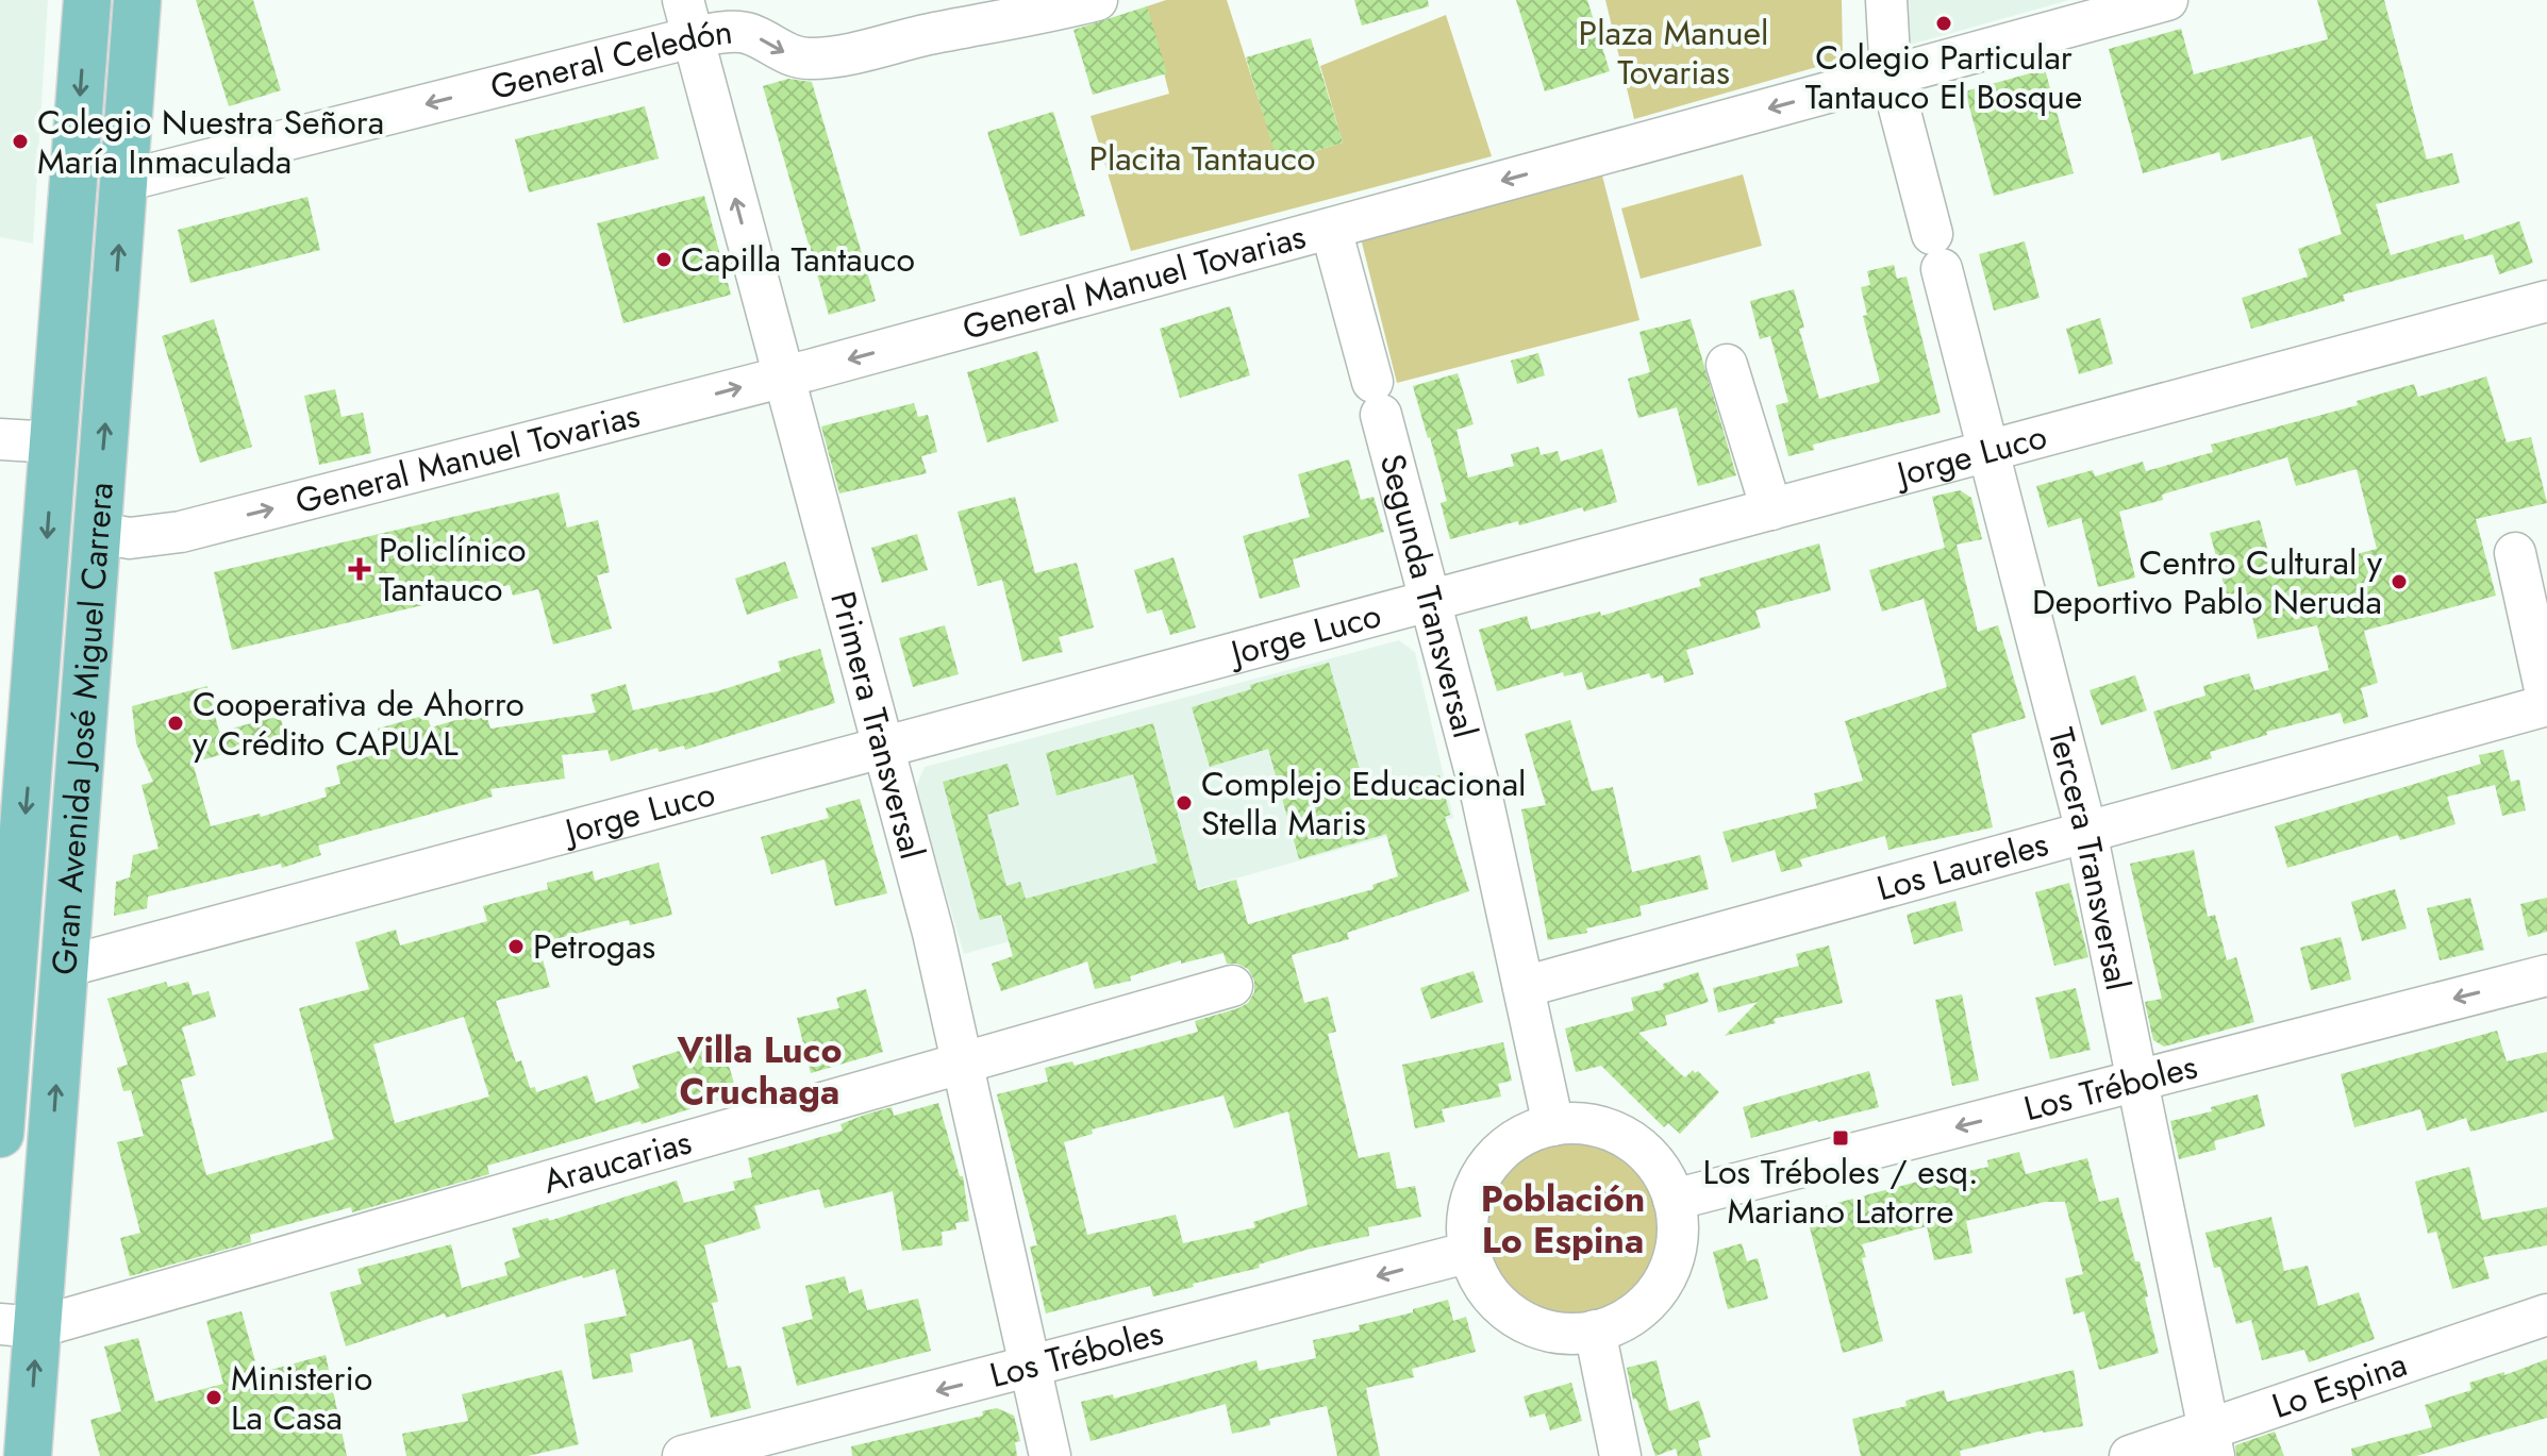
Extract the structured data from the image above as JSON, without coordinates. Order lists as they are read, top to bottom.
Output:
{
  "streets": {
    "main road": ["Gran Avenida José Miguel Carrera"],
    "street": [
      "General Celedón",
      "General Manuel Tovarias",
      "Jorge Luco",
      "Segunda Transversal",
      "Primera Transversal",
      "Tercera Transversal",
      "Los Laureles",
      "Los Tréboles",
      "Araucarias",
      "Lo Espina"
    ]
  },
  "crossings": [
    ["General Celedón", "Primera Transversal"],
    ["General Celedón", "Gran Avenida José Miguel Carrera"],
    ["General Manuel Tovarias", "Segunda Transversal"],
    ["General Manuel Tovarias", "Primera Transversal"],
    ["General Manuel Tovarias", "Gran Avenida José Miguel Carrera"],
    ["General Manuel Tovarias", "Tercera Transversal"],
    ["Jorge Luco", "Segunda Transversal"],
    ["Jorge Luco", "Primera Transversal"],
    ["Jorge Luco", "Gran Avenida José Miguel Carrera"],
    ["Jorge Luco", "Tercera Transversal"],
    ["Segunda Transversal", "Los Laureles"],
    ["Segunda Transversal", "Los Tréboles"],
    ["Primera Transversal", "Los Tréboles"],
    ["Primera Transversal", "Araucarias"],
    ["Gran Avenida José Miguel Carrera", "Araucarias"],
    ["Tercera Transversal", "Los Laureles"],
    ["Tercera Transversal", "Los Tréboles"],
    ["Tercera Transversal", "Lo Espina"]
  ],
  "one_way": ["Los Tréboles"],
  "districts": ["Villa Luco Cruchaga", "Población Lo Espina"],
  "parks": ["Plaza Manuel Tovarias", "Placita Tantauco"],
  "places": {
    "other": [
      "Colegio Particular Tantauco El Bosque",
      "Colegio Nuestra Señora María Inmaculada",
      "Capilla Tantauco",
      "Centro Cultural y Deportivo Pablo Neruda",
      "Cooperativa de Ahorro y Crédito CAPUAL",
      "Complejo Educacional Stella Maris",
      "Petrogas",
      "Ministerio La Casa"
    ],
    "health": ["Policlínico Tantauco"],
    "transit": ["Los Tréboles / esq. Mariano Latorre"]
  }
}
